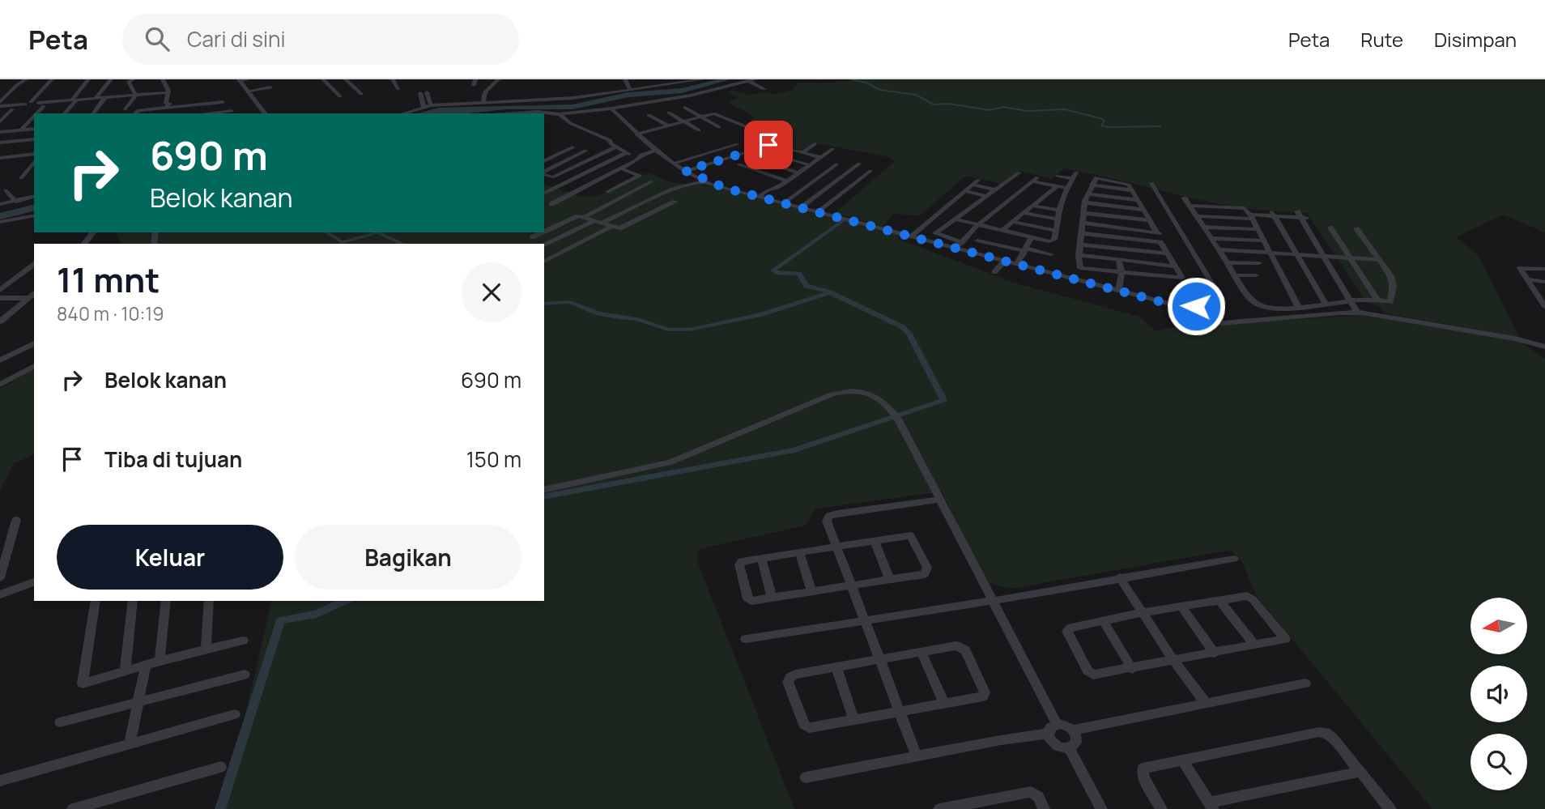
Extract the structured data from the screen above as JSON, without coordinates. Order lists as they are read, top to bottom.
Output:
{
  "north": "left",
  "page": {
    "header": "Peta",
    "search": "Cari di sini",
    "nav": ["Peta", "Rute", "Disimpan"],
    "turn": ["690 m", "Belok kanan"],
    "heading": ["11 mnt", "840 m · 10:19"],
    "list": [
      {
        "name": "Belok kanan",
        "value": "690 m"
      },
      {
        "name": "Tiba di tujuan",
        "value": "150 m"
      }
    ],
    "buttons": ["Keluar", "Bagikan"]
  }
}
